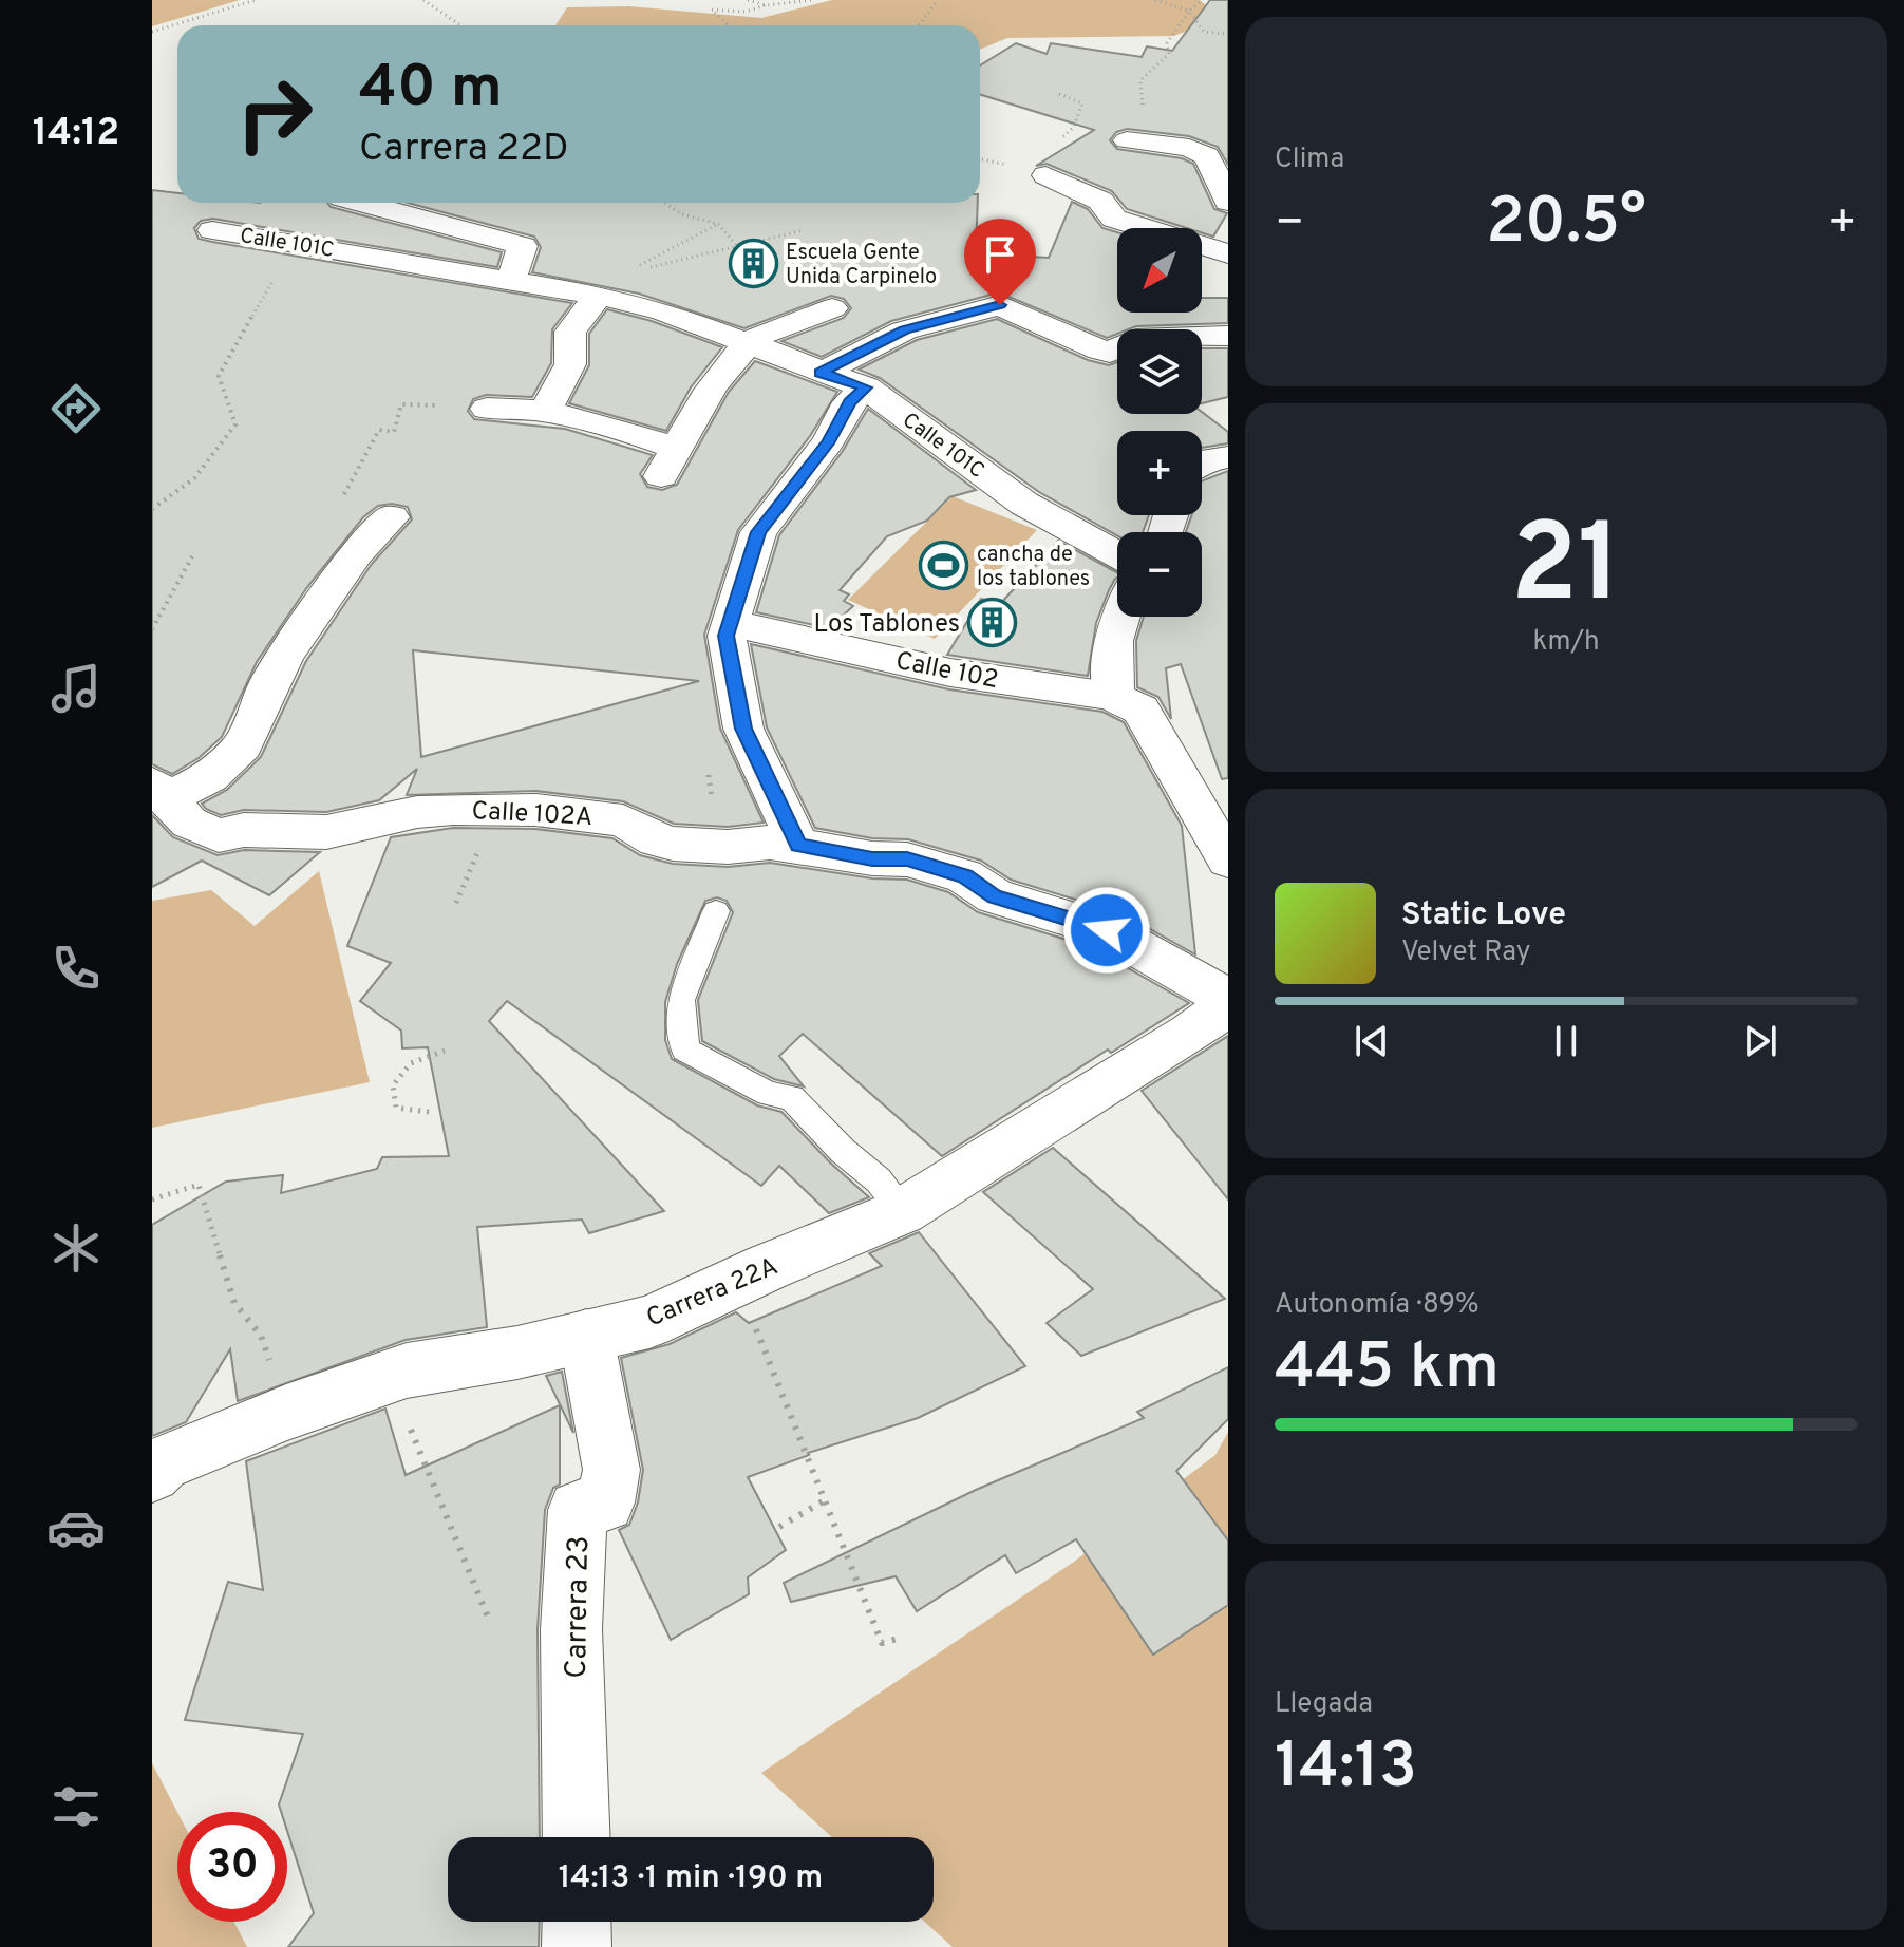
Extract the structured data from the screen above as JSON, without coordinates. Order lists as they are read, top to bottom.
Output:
{
  "streets": {
    "street": [
      "Calle 101C",
      "Calle 102",
      "Calle 102A",
      "Carrera 22A",
      "Carrera 23"
    ]
  },
  "crossings": [
    ["Calle 102A", "Carrera 22A"],
    ["Carrera 22A", "Carrera 23"]
  ],
  "places": {
    "building": ["Escuela Gente Unida Carpinelo", "Los Tablones"],
    "sports": ["cancha de los tablones"]
  },
  "north": "bottom left",
  "page": {
    "tabs": "14:12",
    "tile": [
      "Clima",
      ["21", "km/h"],
      ["Autonomía · 89%", "445 km"],
      ["Llegada", "14:13"]
    ],
    "turn": ["40 m", "Carrera 22D"],
    "heat": ["−", "20.5°", "+"],
    "map_buttons": ["+", "−"],
    "song": ["Static Love", "Velvet Ray"],
    "limit": "30",
    "trip": "14:13 · 1 min · 190 m"
  }
}
